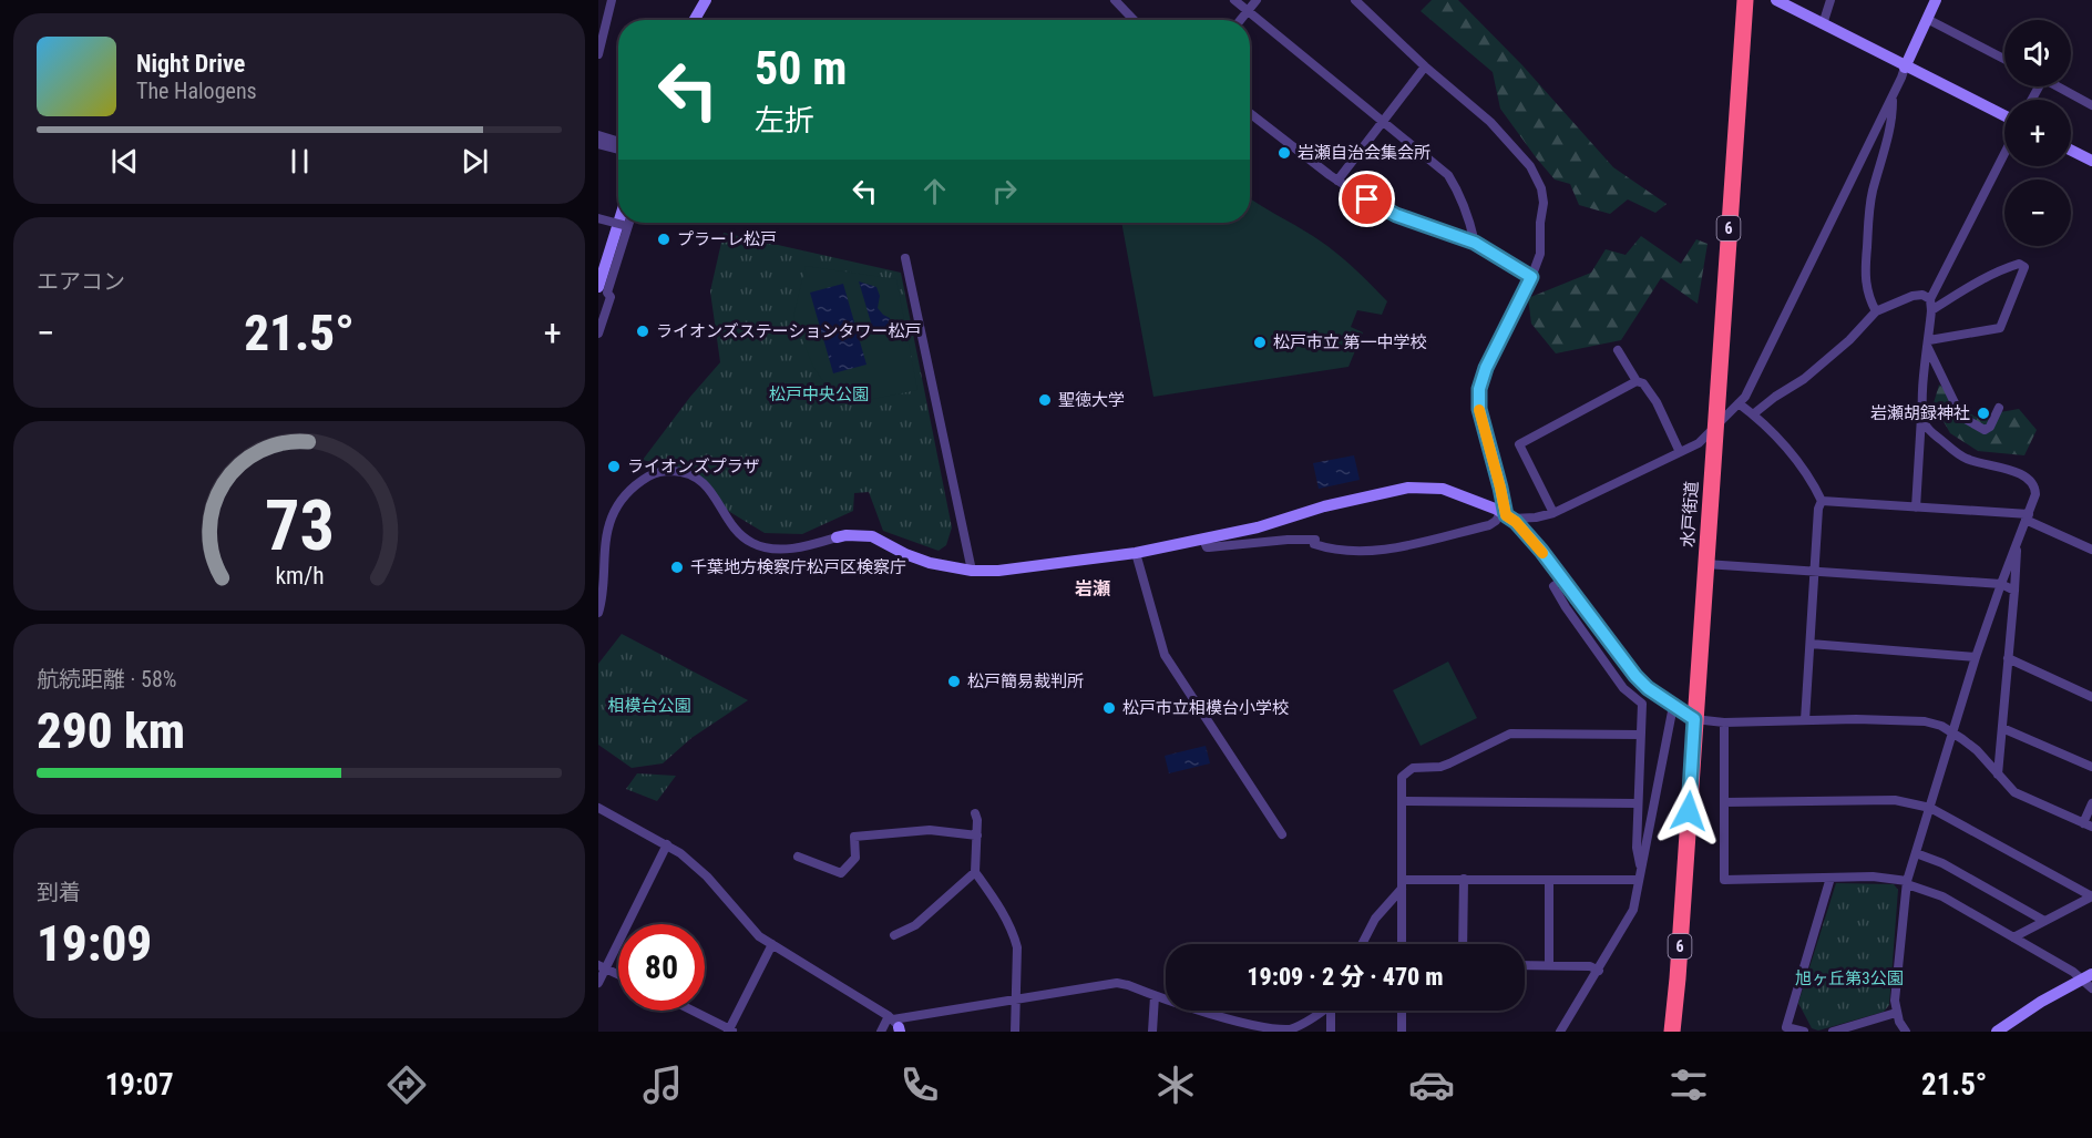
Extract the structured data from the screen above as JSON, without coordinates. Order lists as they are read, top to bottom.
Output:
{
  "streets": {
    "highway": ["6", "水戸街道"]
  },
  "districts": ["岩瀬"],
  "parks": ["松戸中央公園", "相模台公園", "旭ヶ丘第3公園"],
  "places": [
    "岩瀬自治会集会所",
    "プラーレ松戸",
    "ライオンズステーションタワー松戸",
    "松戸市立 第一中学校",
    "聖徳大学",
    "岩瀬胡録神社",
    "ライオンズプラザ",
    "千葉地方検察庁松戸区検察庁",
    "松戸簡易裁判所",
    "松戸市立相模台小学校"
  ],
  "page": {
    "map_buttons": ["+", "−"],
    "turn": ["50 m", "左折"],
    "song": ["Night Drive", "The Halogens"],
    "tile": [
      "エアコン",
      ["航続距離 · 58%", "290 km"],
      ["到着", "19:09"]
    ],
    "heat": ["−", "21.5°", "+"],
    "limit": "80",
    "trip": "19:09 · 2 分 · 470 m",
    "tabs": ["19:07", "21.5°"],
    "gauge": ["73", "km/h"]
  }
}
